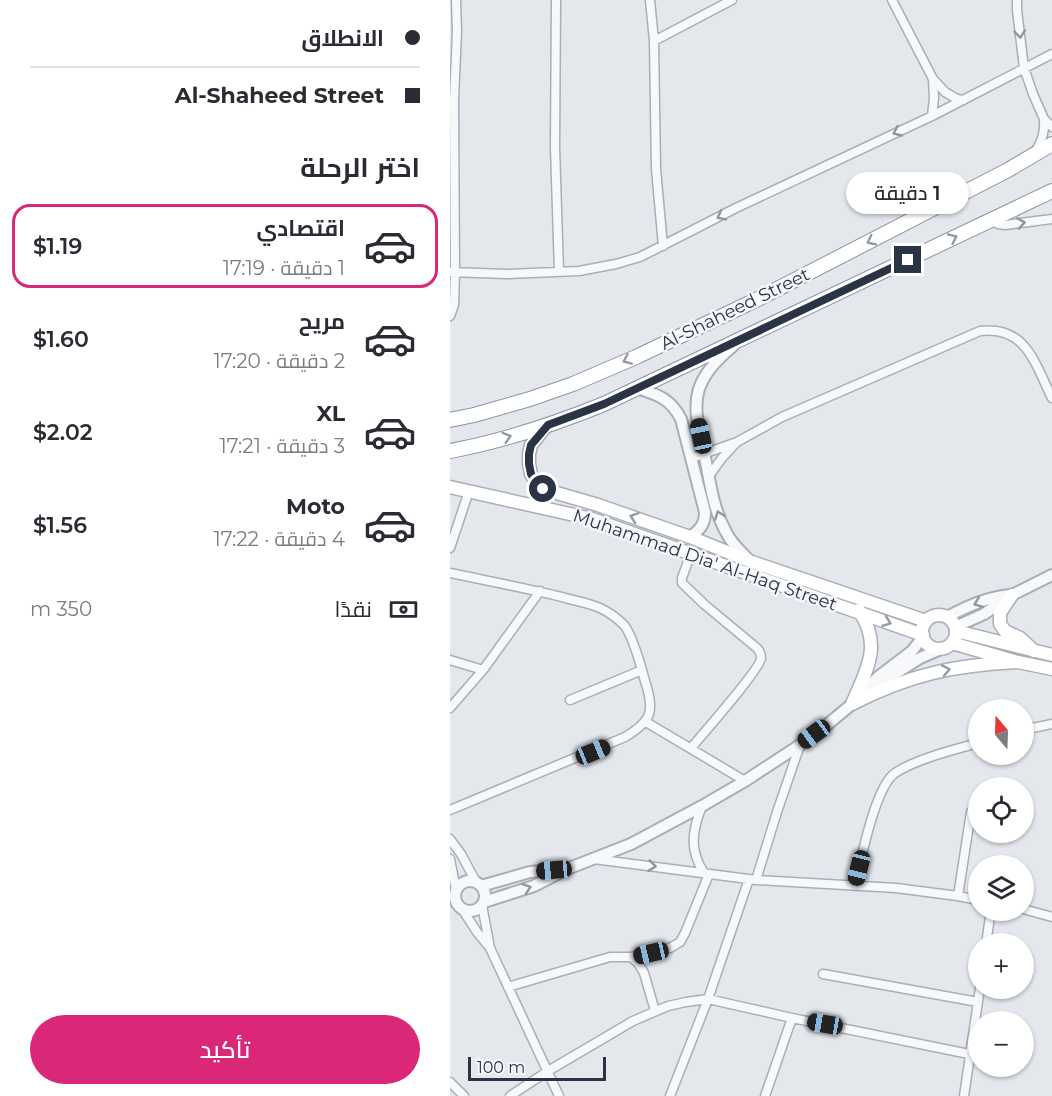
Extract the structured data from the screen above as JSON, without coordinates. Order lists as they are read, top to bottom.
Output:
{
  "streets": {
    "highway": ["Al-Shaheed Street"],
    "main road": ["Muhammad Dia' Al-Haq Street"]
  },
  "crossings": [
    ["Al-Shaheed Street", "Muhammad Dia' Al-Haq Street"]
  ],
  "scale_bar": "100 m",
  "north": "top",
  "page": {
    "banner": ["الانطلاق", "Al-Shaheed Street"],
    "heading": "اختر الرحلة",
    "bubble": "1 دقيقة",
    "list": [
      {
        "name": "اقتصادي",
        "note": "1 دقيقة · 17:19",
        "value": "$1.19"
      },
      {
        "name": "مريح",
        "note": "2 دقيقة · 17:20",
        "value": "$1.60"
      },
      {
        "name": "XL",
        "note": "3 دقيقة · 17:21",
        "value": "$2.02"
      },
      {
        "name": "Moto",
        "note": "4 دقيقة · 17:22",
        "value": "$1.56"
      }
    ],
    "pay": ["نقدًا", "350 m"],
    "map_buttons": ["+", "−"],
    "buttons": "تأكيد",
    "scale": "100 m"
  }
}
